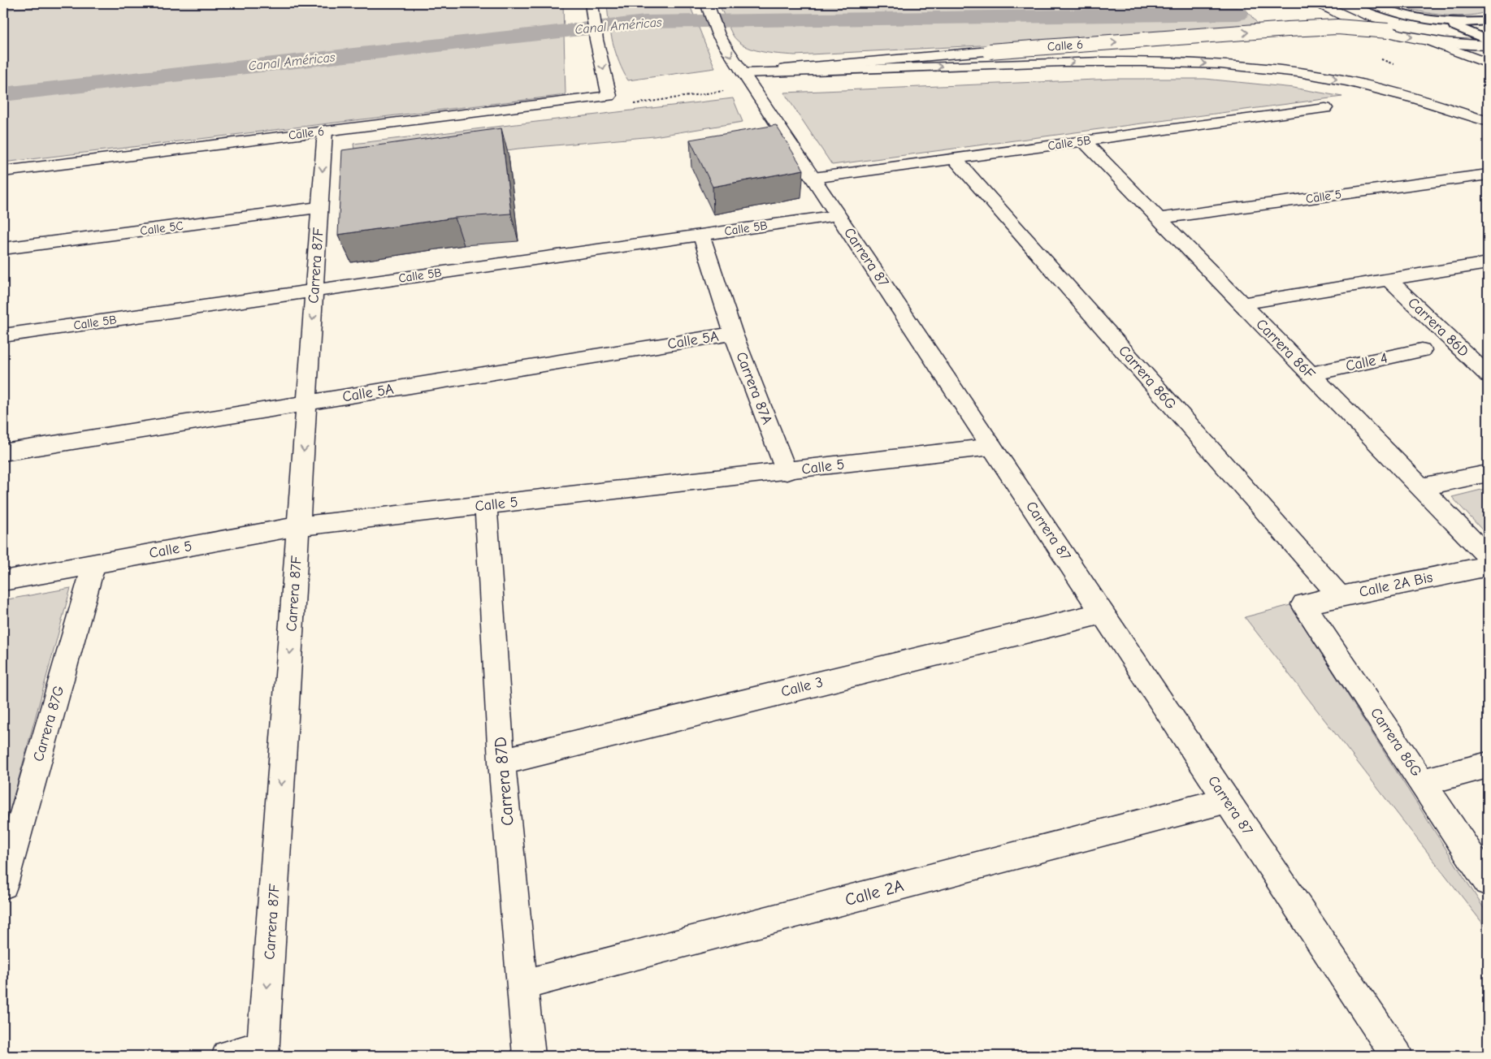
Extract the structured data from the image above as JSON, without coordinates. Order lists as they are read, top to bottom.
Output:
{
  "streets": {
    "main road": [
      "Calle 6",
      "Calle 5B",
      "Calle 5",
      "Calle 5C",
      "Carrera 87",
      "Carrera 87F",
      "Carrera 86D",
      "Calle 5A",
      "Carrera 86F",
      "Calle 4",
      "Carrera 86G",
      "Carrera 87A",
      "Calle 2A Bis",
      "Calle 3",
      "Carrera 87G",
      "Carrera 87D",
      "Calle 2A"
    ]
  },
  "crossings": [
    ["Calle 6", "Carrera 87"],
    ["Calle 6", "Carrera 87F"],
    ["Calle 5B", "Carrera 87"],
    ["Calle 5B", "Carrera 87F"],
    ["Calle 5B", "Carrera 86F"],
    ["Calle 5B", "Carrera 86G"],
    ["Calle 5B", "Carrera 87A"],
    ["Calle 5", "Carrera 87"],
    ["Calle 5", "Carrera 87F"],
    ["Calle 5", "Carrera 86F"],
    ["Calle 5", "Carrera 87A"],
    ["Calle 5", "Carrera 87G"],
    ["Calle 5", "Carrera 87D"],
    ["Calle 5C", "Carrera 87F"],
    ["Carrera 87", "Calle 3"],
    ["Carrera 87", "Calle 2A"],
    ["Carrera 87F", "Calle 5A"],
    ["Calle 5A", "Carrera 87A"],
    ["Carrera 86F", "Calle 4"],
    ["Carrera 86G", "Calle 2A Bis"],
    ["Calle 3", "Carrera 87D"],
    ["Carrera 87D", "Calle 2A"]
  ],
  "one_way": ["Carrera 87F"],
  "water": ["Canal Américas"]
}
